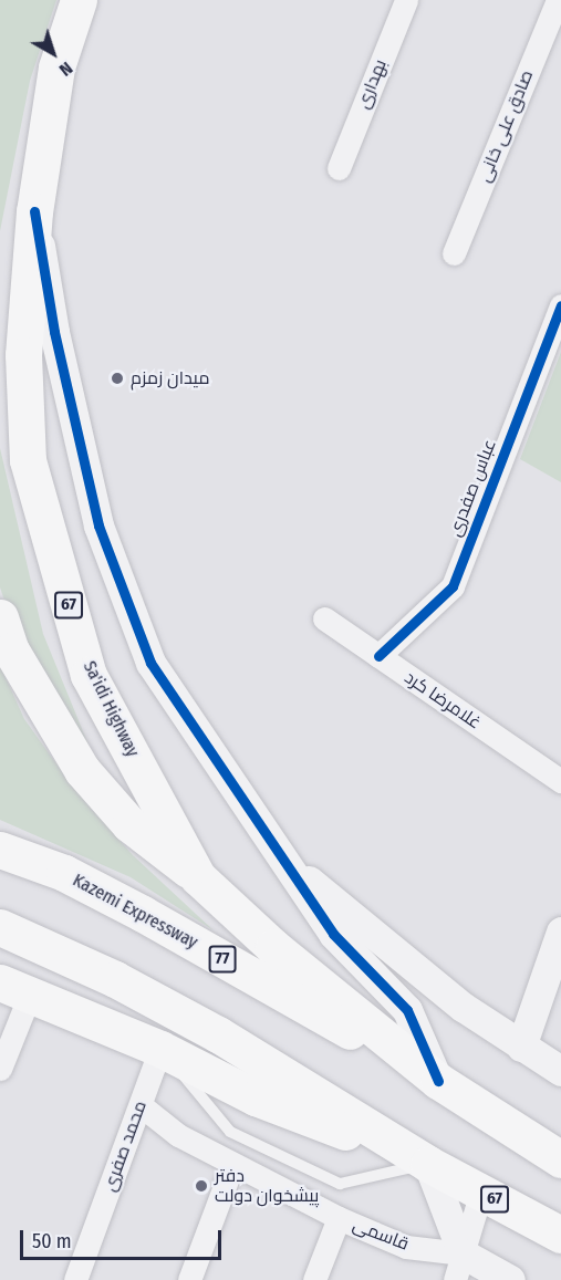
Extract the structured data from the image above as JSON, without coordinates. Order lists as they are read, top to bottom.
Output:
{
  "streets": {
    "highway": [
      "67",
      "Sa'idi Highway",
      "Kazemi Expressway",
      "77"
    ],
    "street": [
      "بهداری",
      "صادق علی خانی",
      "عباس صفدری",
      "غلامرضا کرد",
      "محمد صفری",
      "قاسمی"
    ]
  },
  "crossings": [
    ["عباس صفدری", "غلامرضا کرد"],
    ["Sa'idi Highway", "Kazemi Expressway"],
    ["محمد صفری", "قاسمی"]
  ],
  "places": ["میدان زمزم", "دفتر پیشخوان دولت"],
  "scale_bar": "50 m",
  "north": "bottom right"
}
